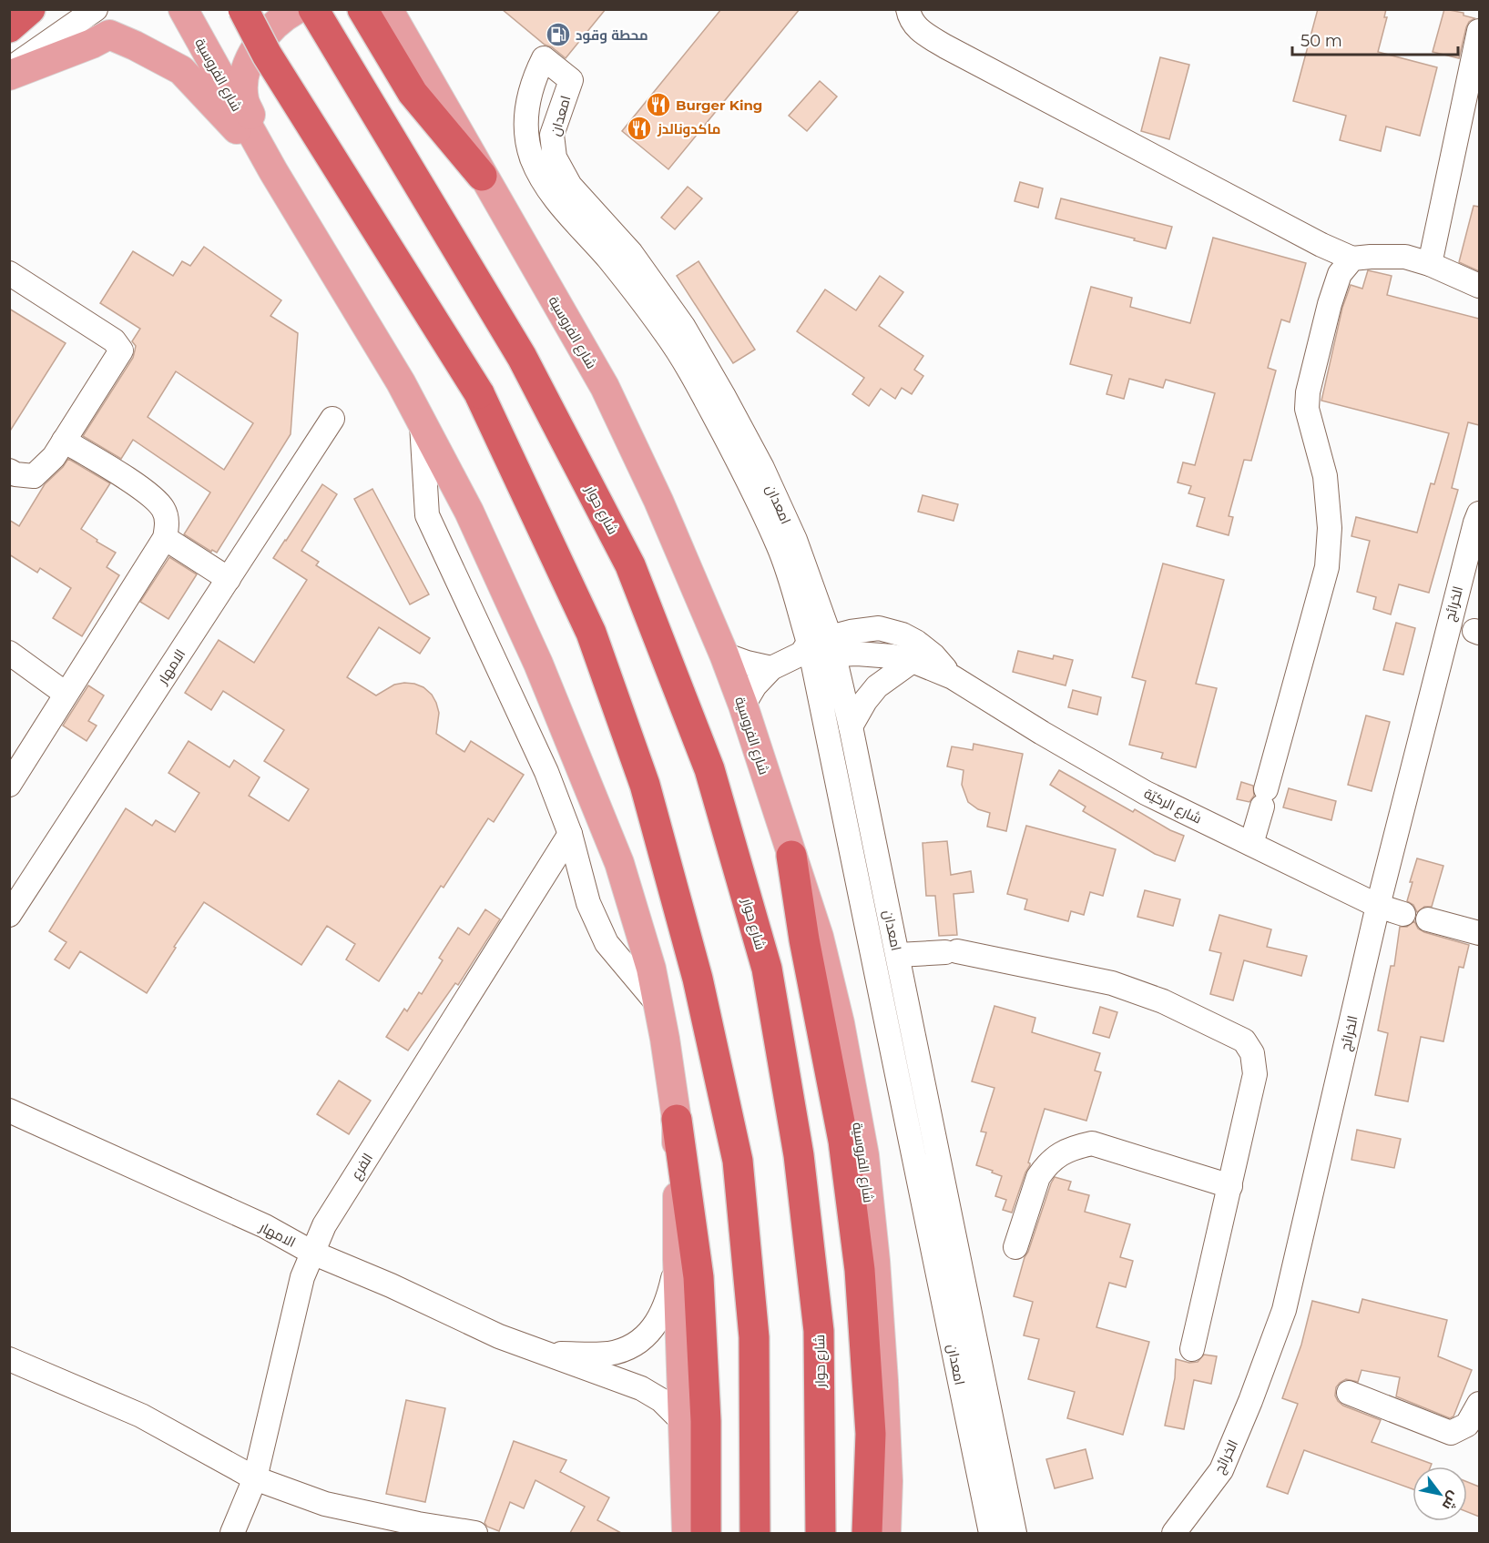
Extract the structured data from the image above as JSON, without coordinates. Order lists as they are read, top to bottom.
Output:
{
  "streets": {
    "highway": ["شارع حوار"],
    "main road": ["شارع الفروسية"],
    "street": [
      "امعدان",
      "الخرائج",
      "الامهار",
      "شارع الركيّة",
      "الفرع"
    ]
  },
  "crossings": [
    ["شارع الفروسية", "الامهار"],
    ["شارع الفروسية", "شارع الركيّة"],
    ["شارع الفروسية", "الفرع"],
    ["امعدان", "شارع الركيّة"],
    ["الخرائج", "شارع الركيّة"],
    ["الامهار", "الفرع"]
  ],
  "places": {
    "fuel station": ["محطة وقود"],
    "restaurant": ["Burger King", "ماكدونالدز"]
  },
  "scale_bar": "50 m",
  "north": "bottom right"
}
